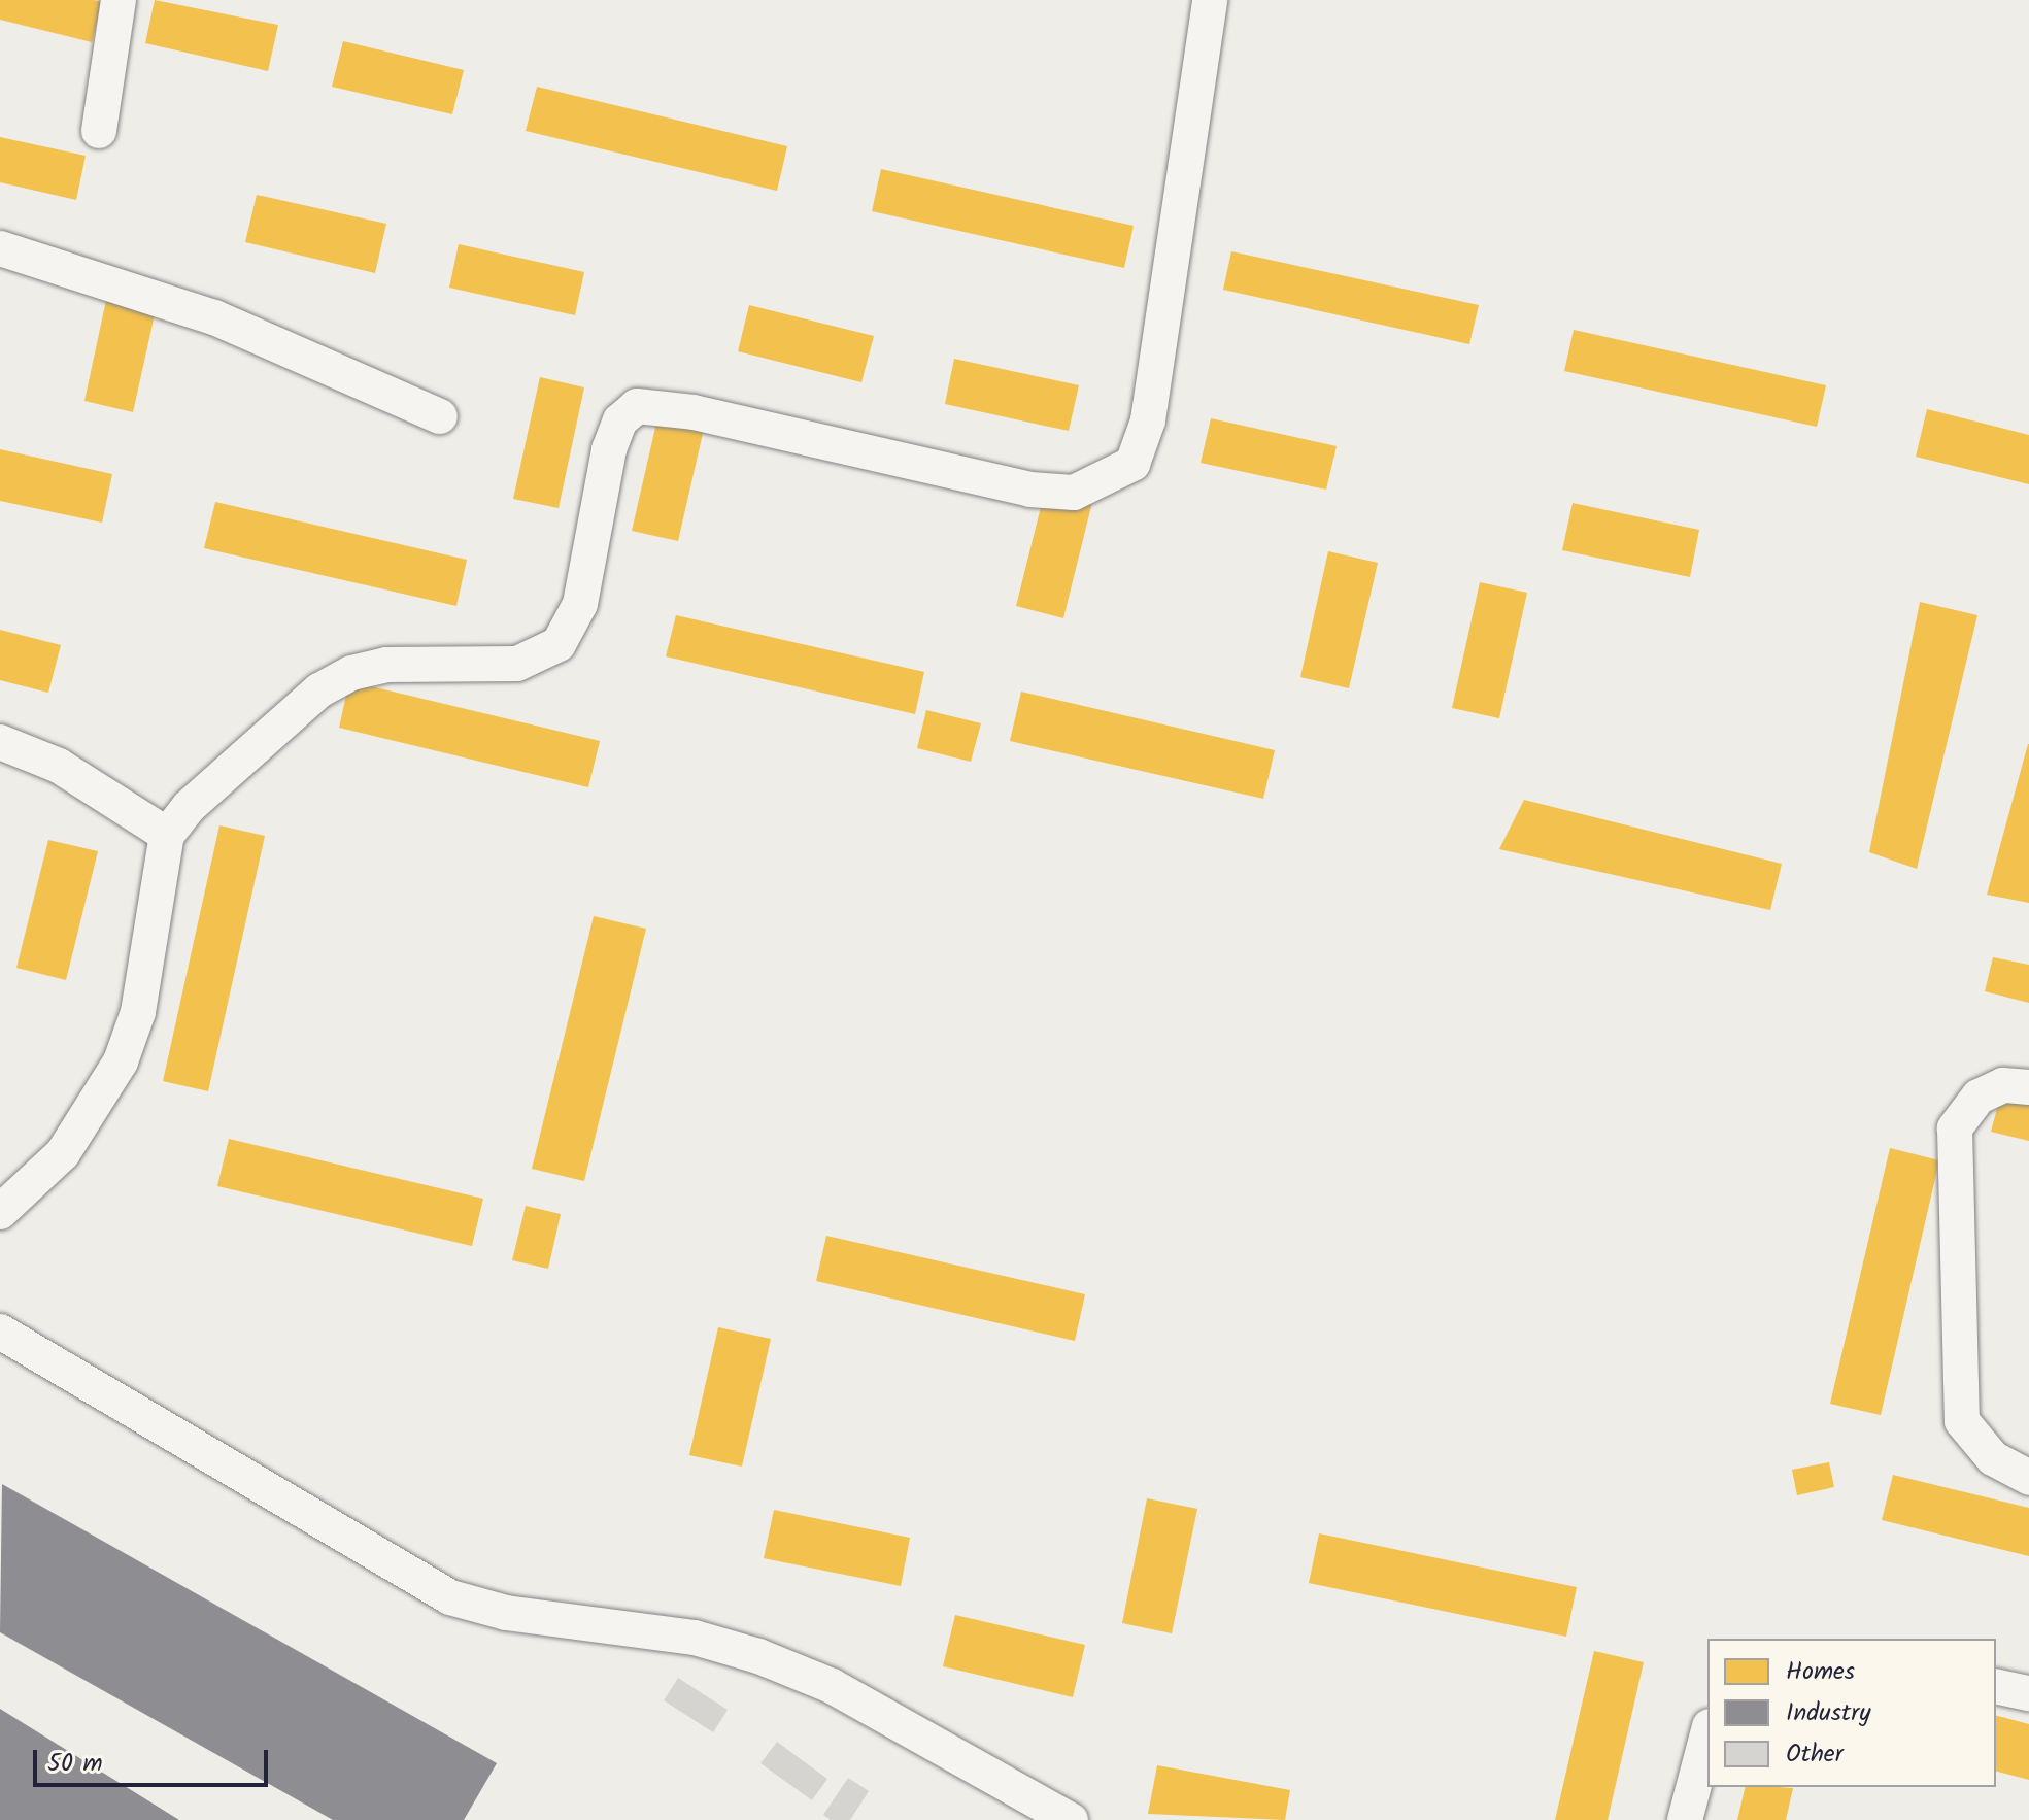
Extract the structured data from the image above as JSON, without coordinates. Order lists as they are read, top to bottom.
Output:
{
  "legend": ["Homes", "Industry", "Other"],
  "scale_bar": "50 m"
}
